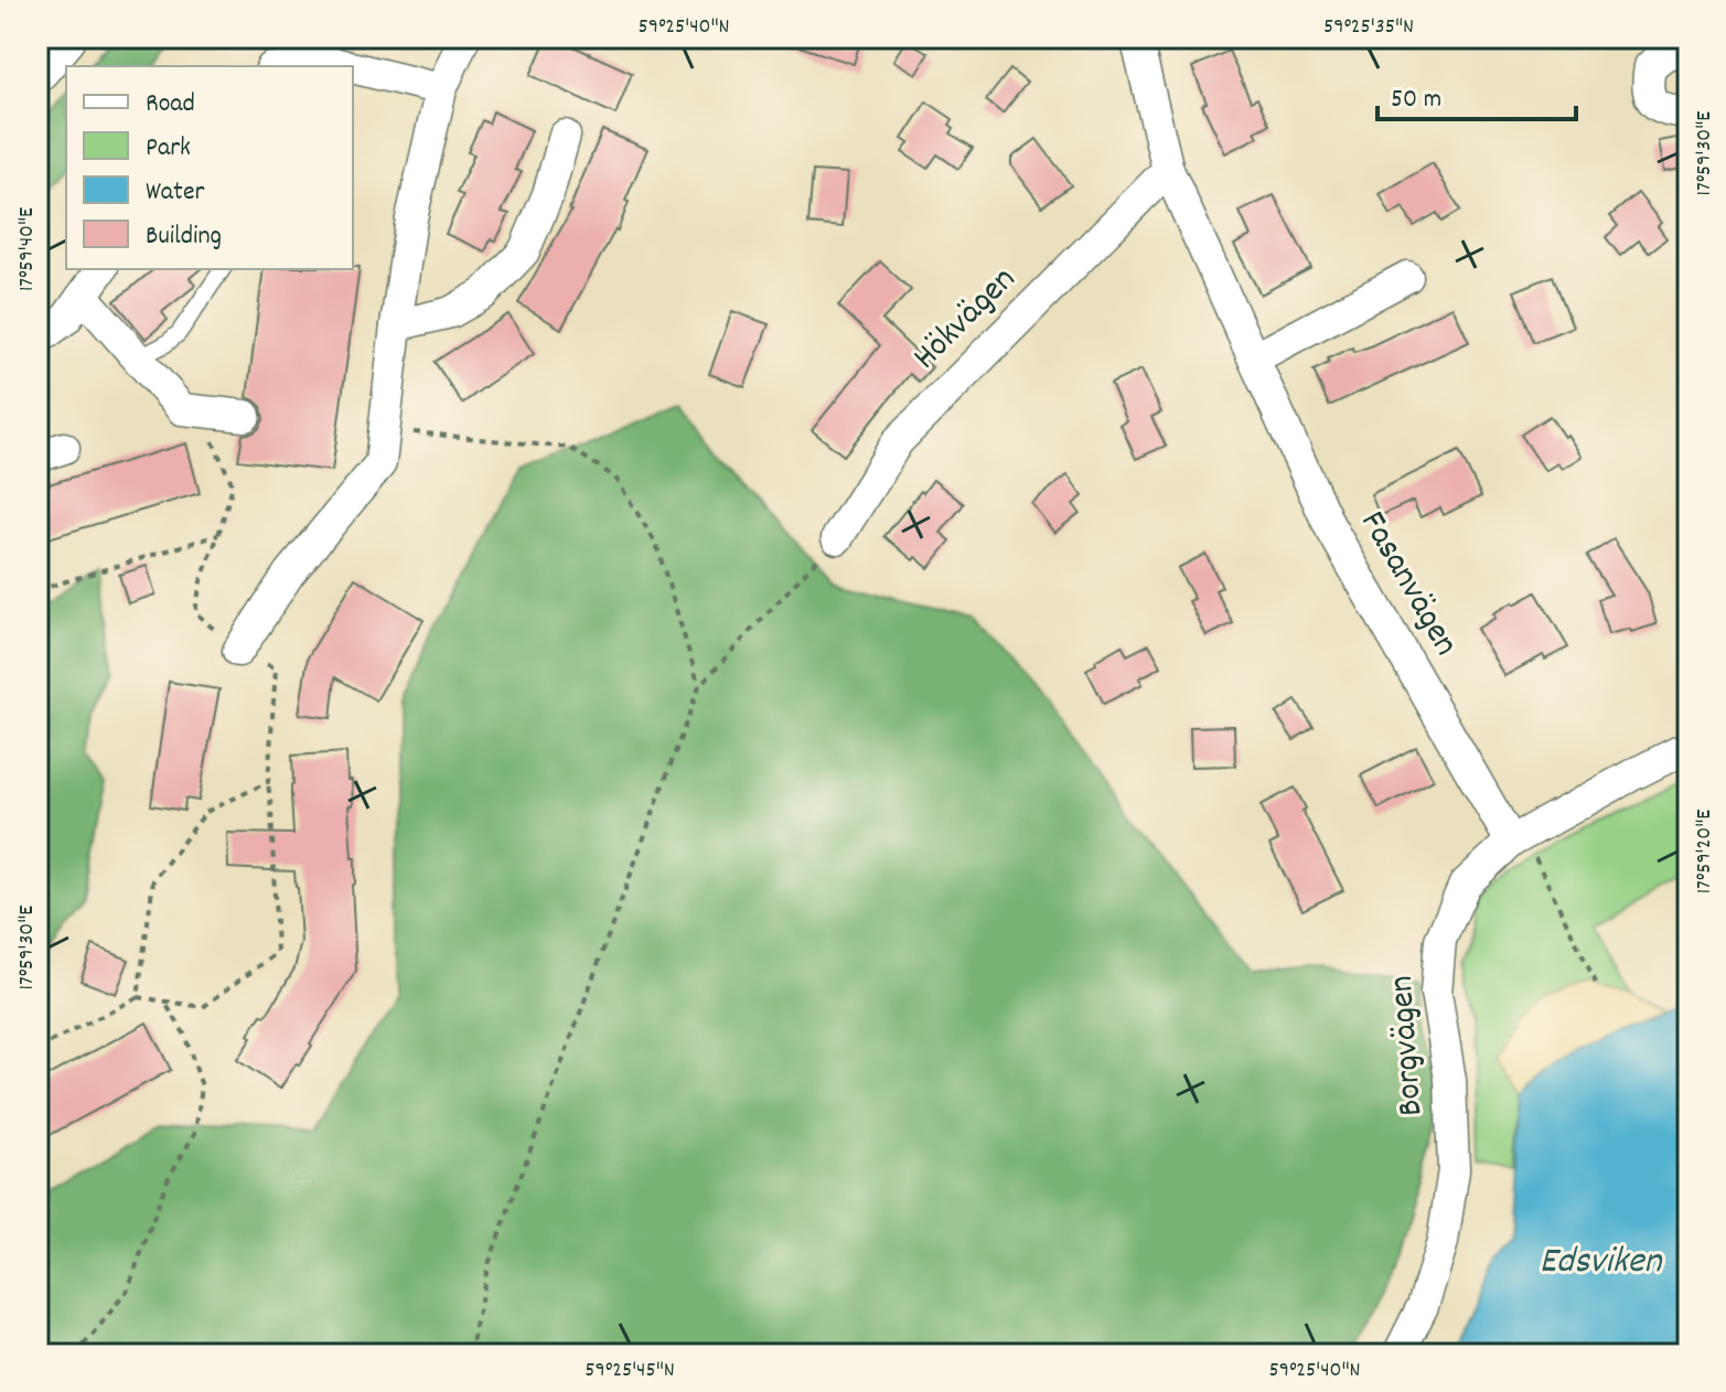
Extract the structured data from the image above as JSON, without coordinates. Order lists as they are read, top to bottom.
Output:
{
  "streets": {
    "street": ["Hökvägen", "Fasanvägen", "Borgvägen"]
  },
  "crossings": [
    ["Hökvägen", "Fasanvägen"],
    ["Fasanvägen", "Borgvägen"]
  ],
  "water": ["Edsviken"],
  "legend": [
    "Road",
    "Park",
    "Water",
    "Building"
  ],
  "scale_bar": "50 m",
  "coordinates": [
    "59°25'40\"N",
    "59°25'35\"N",
    "17°59'30\"E",
    "17°59'40\"E",
    "17°59'20\"E",
    "59°25'45\"N"
  ]
}
